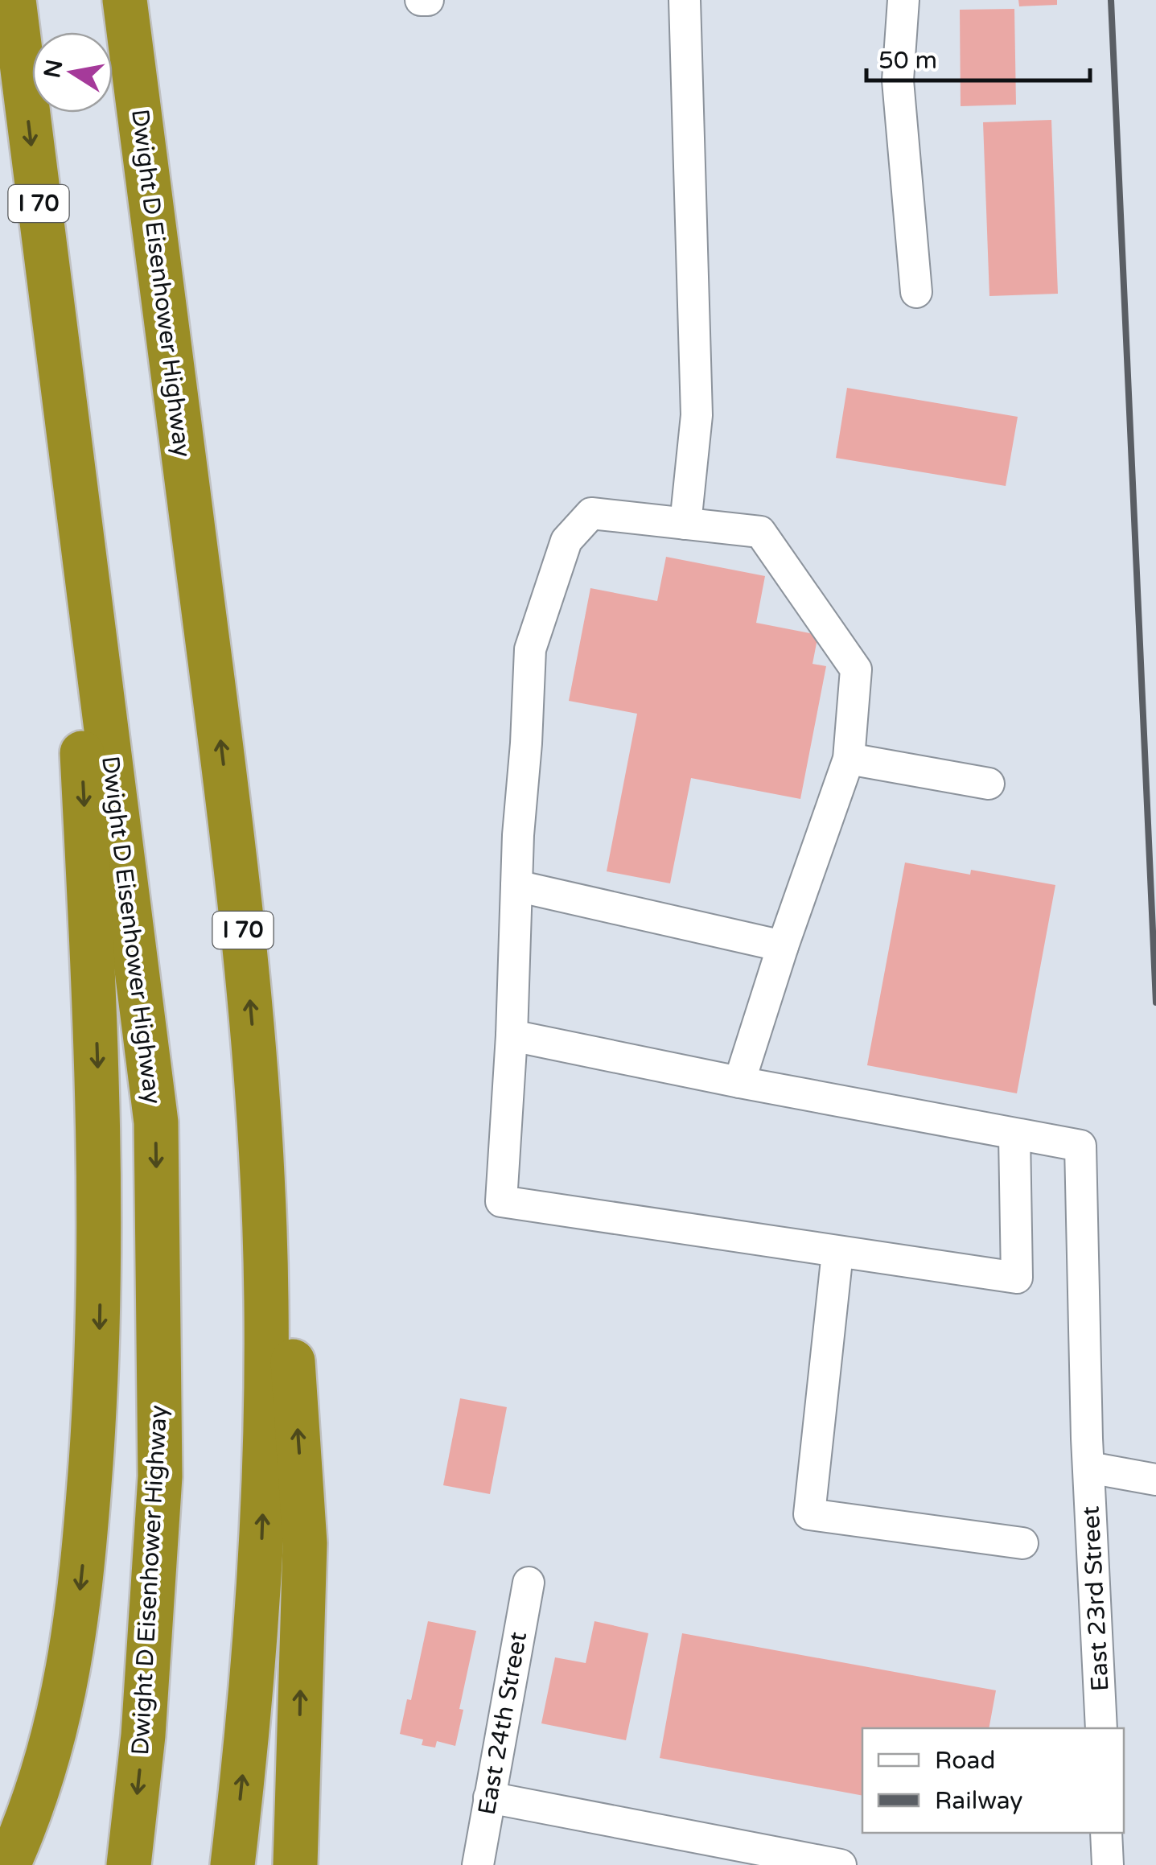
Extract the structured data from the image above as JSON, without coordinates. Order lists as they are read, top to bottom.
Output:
{
  "streets": {
    "highway": ["I 70", "Dwight D Eisenhower Highway"],
    "street": ["East 23rd Street", "East 24th Street"]
  },
  "legend": ["Road", "Railway"],
  "scale_bar": "50 m",
  "north": "left"
}
